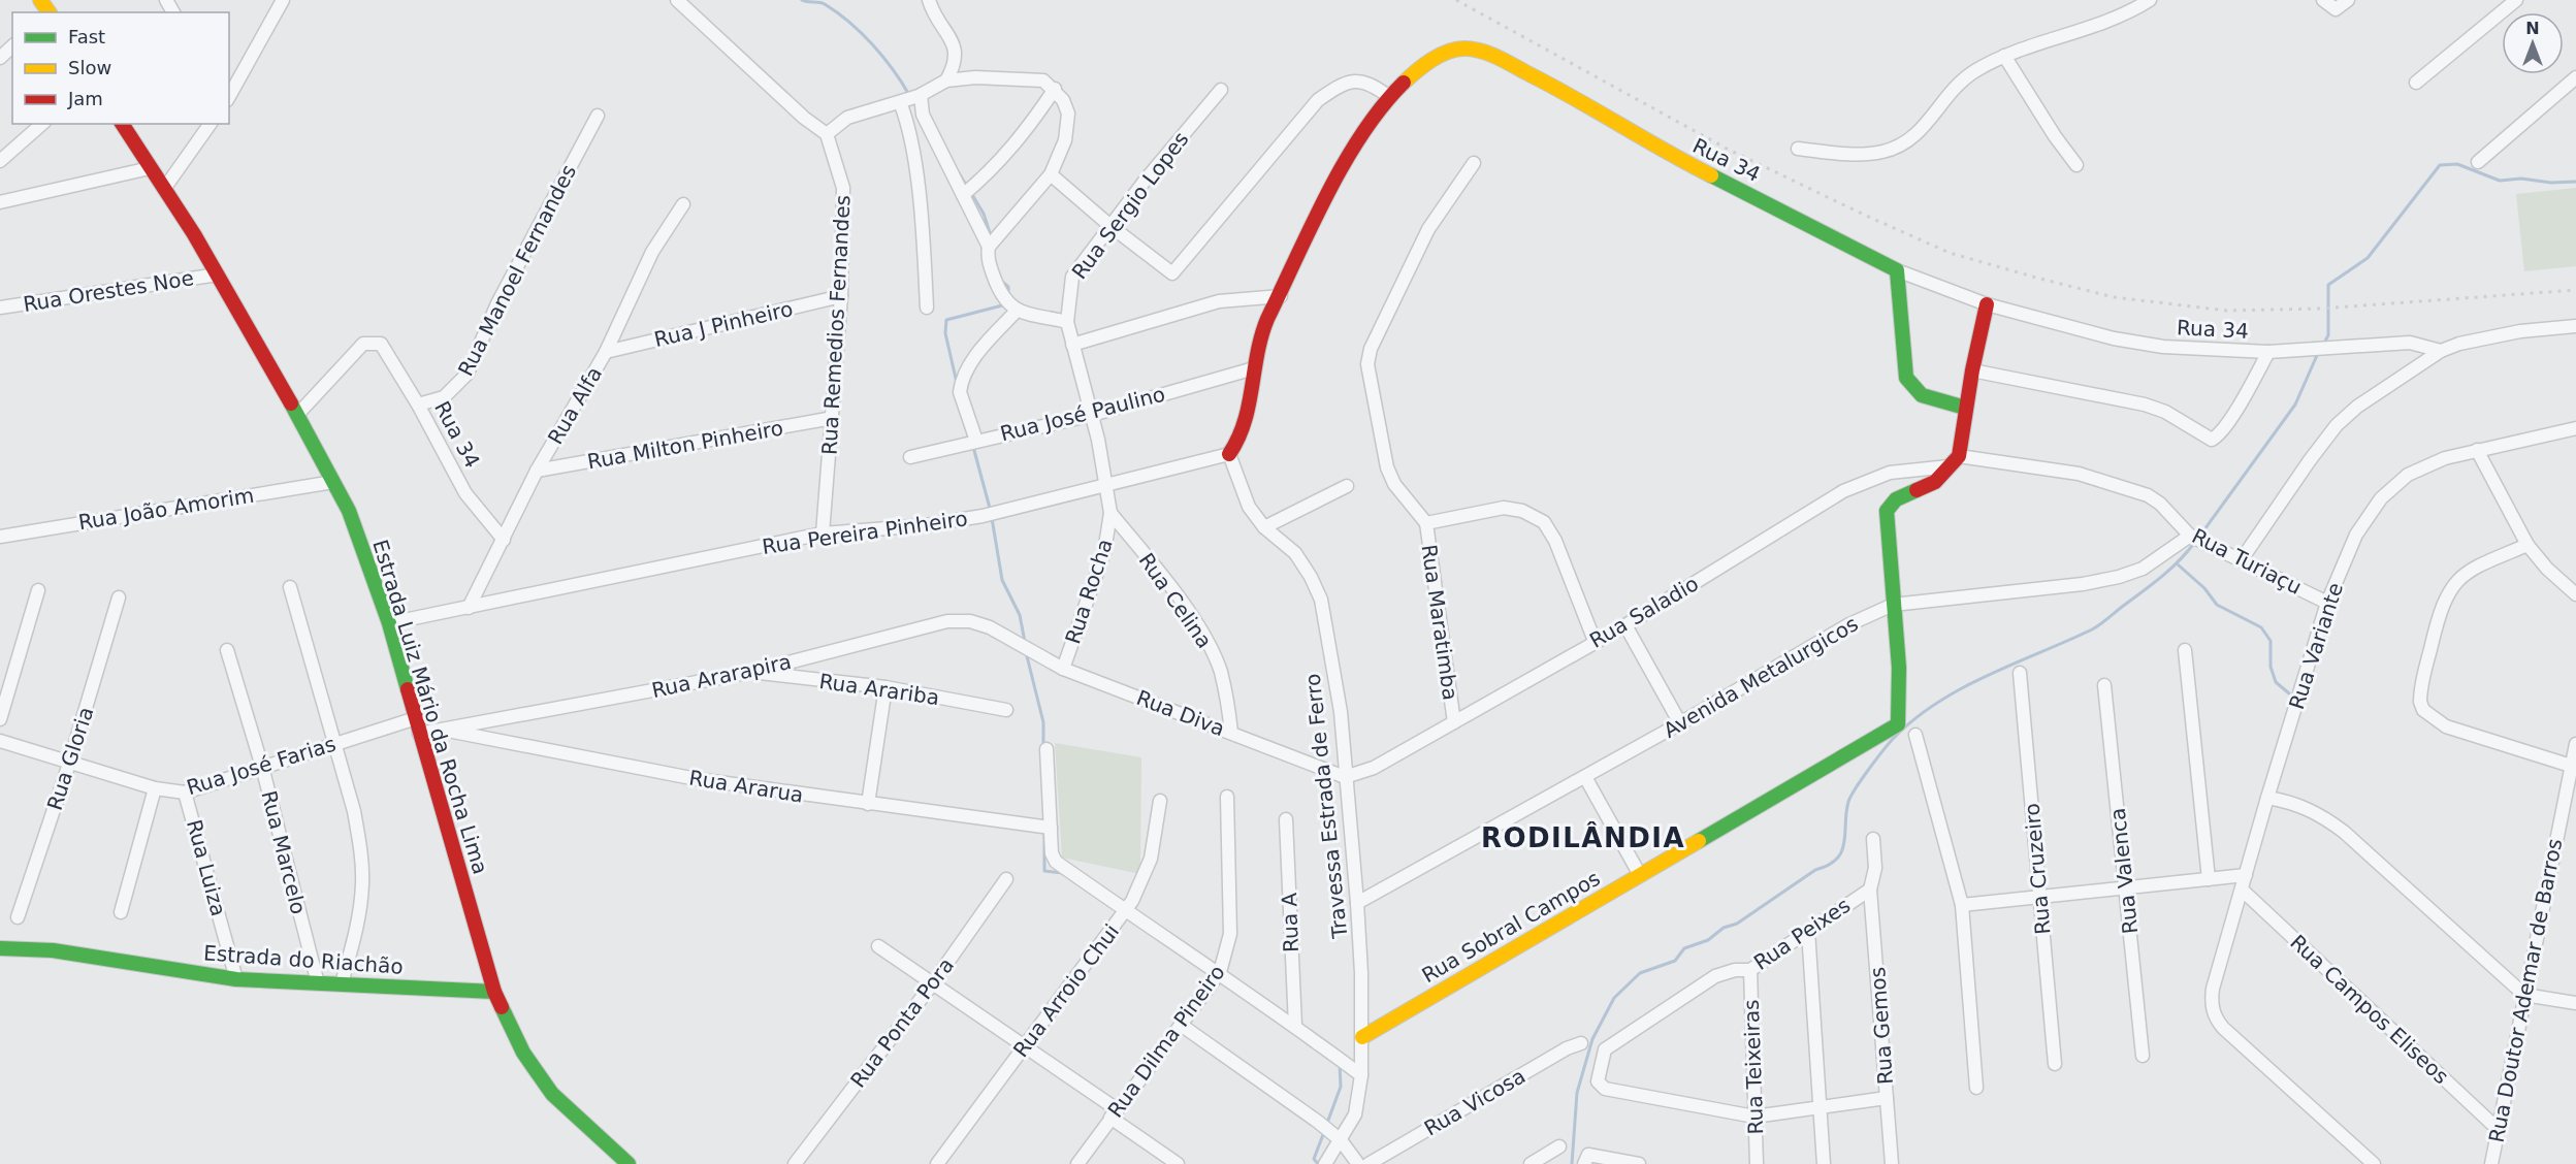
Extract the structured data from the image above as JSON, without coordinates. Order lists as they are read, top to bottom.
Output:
{
  "streets": {
    "street": [
      "Rua 34",
      "Rua Sergio Lopes",
      "Rua Manoel Fernandes",
      "Rua Orestes Noe",
      "Rua J Pinheiro",
      "Rua Remedios Fernandes",
      "Rua Alfa",
      "Rua José Paulino",
      "Rua Milton Pinheiro",
      "Rua João Amorim",
      "Rua Pereira Pinheiro",
      "Rua Turiaçu",
      "Rua Rocha",
      "Rua Celina",
      "Rua Saladio",
      "Rua Maratimba",
      "Rua Variante",
      "Rua Ararapira",
      "Avenida Metalurgicos",
      "Rua Arariba",
      "Estrada Luiz Mário da Rocha Lima",
      "Rua Diva",
      "Rua Gloria",
      "Rua José Farias",
      "Rua Ararua",
      "Travessa Estrada de Ferro",
      "Rua Marcelo",
      "Rua Luiza",
      "Rua Cruzeiro",
      "Rua Valenca",
      "Rua A",
      "Rua Sobral Campos",
      "Rua Peixes",
      "Estrada do Riachão",
      "Rua Arroio Chui",
      "Rua Doutor Ademar de Barros",
      "Rua Campos Eliseos",
      "Rua Ponta Pora",
      "Rua Gemos",
      "Rua Dilma Pineiro",
      "Rua Teixeiras",
      "Rua Vicosa"
    ]
  },
  "crossings": [
    ["Rua 34", "Rua Manoel Fernandes"],
    ["Rua 34", "Rua Alfa"],
    ["Rua 34", "Estrada Luiz Mário da Rocha Lima"],
    ["Rua Sergio Lopes", "Rua José Paulino"],
    ["Rua Sergio Lopes", "Rua Pereira Pinheiro"],
    ["Rua Sergio Lopes", "Rua Rocha"],
    ["Rua Sergio Lopes", "Rua Celina"],
    ["Rua Orestes Noe", "Estrada Luiz Mário da Rocha Lima"],
    ["Rua J Pinheiro", "Rua Remedios Fernandes"],
    ["Rua J Pinheiro", "Rua Alfa"],
    ["Rua Remedios Fernandes", "Rua Milton Pinheiro"],
    ["Rua Remedios Fernandes", "Rua Pereira Pinheiro"],
    ["Rua Alfa", "Rua Milton Pinheiro"],
    ["Rua Alfa", "Rua Pereira Pinheiro"],
    ["Rua João Amorim", "Estrada Luiz Mário da Rocha Lima"],
    ["Rua Pereira Pinheiro", "Estrada Luiz Mário da Rocha Lima"],
    ["Rua Pereira Pinheiro", "Travessa Estrada de Ferro"],
    ["Rua Turiaçu", "Rua Saladio"],
    ["Rua Turiaçu", "Rua Variante"],
    ["Rua Turiaçu", "Avenida Metalurgicos"],
    ["Rua Rocha", "Rua Celina"],
    ["Rua Rocha", "Rua Diva"],
    ["Rua Celina", "Rua Diva"],
    ["Rua Saladio", "Rua Maratimba"],
    ["Rua Saladio", "Rua Diva"],
    ["Rua Saladio", "Travessa Estrada de Ferro"],
    ["Rua Variante", "Rua Campos Eliseos"],
    ["Rua Ararapira", "Rua Arariba"],
    ["Rua Ararapira", "Estrada Luiz Mário da Rocha Lima"],
    ["Rua Ararapira", "Rua Diva"],
    ["Rua Ararapira", "Rua Ararua"],
    ["Avenida Metalurgicos", "Travessa Estrada de Ferro"],
    ["Avenida Metalurgicos", "Rua Sobral Campos"],
    ["Estrada Luiz Mário da Rocha Lima", "Rua José Farias"],
    ["Estrada Luiz Mário da Rocha Lima", "Estrada do Riachão"],
    ["Rua Diva", "Travessa Estrada de Ferro"],
    ["Rua Gloria", "Rua José Farias"],
    ["Rua José Farias", "Rua Marcelo"],
    ["Rua José Farias", "Rua Luiza"],
    ["Travessa Estrada de Ferro", "Rua Sobral Campos"],
    ["Rua Marcelo", "Estrada do Riachão"],
    ["Rua Luiza", "Estrada do Riachão"],
    ["Rua Peixes", "Rua Gemos"],
    ["Rua Peixes", "Rua Teixeiras"],
    ["Rua Doutor Ademar de Barros", "Rua Campos Eliseos"]
  ],
  "districts": ["RODILÂNDIA"],
  "legend": ["Fast", "Slow", "Jam"],
  "north": "top"
}
